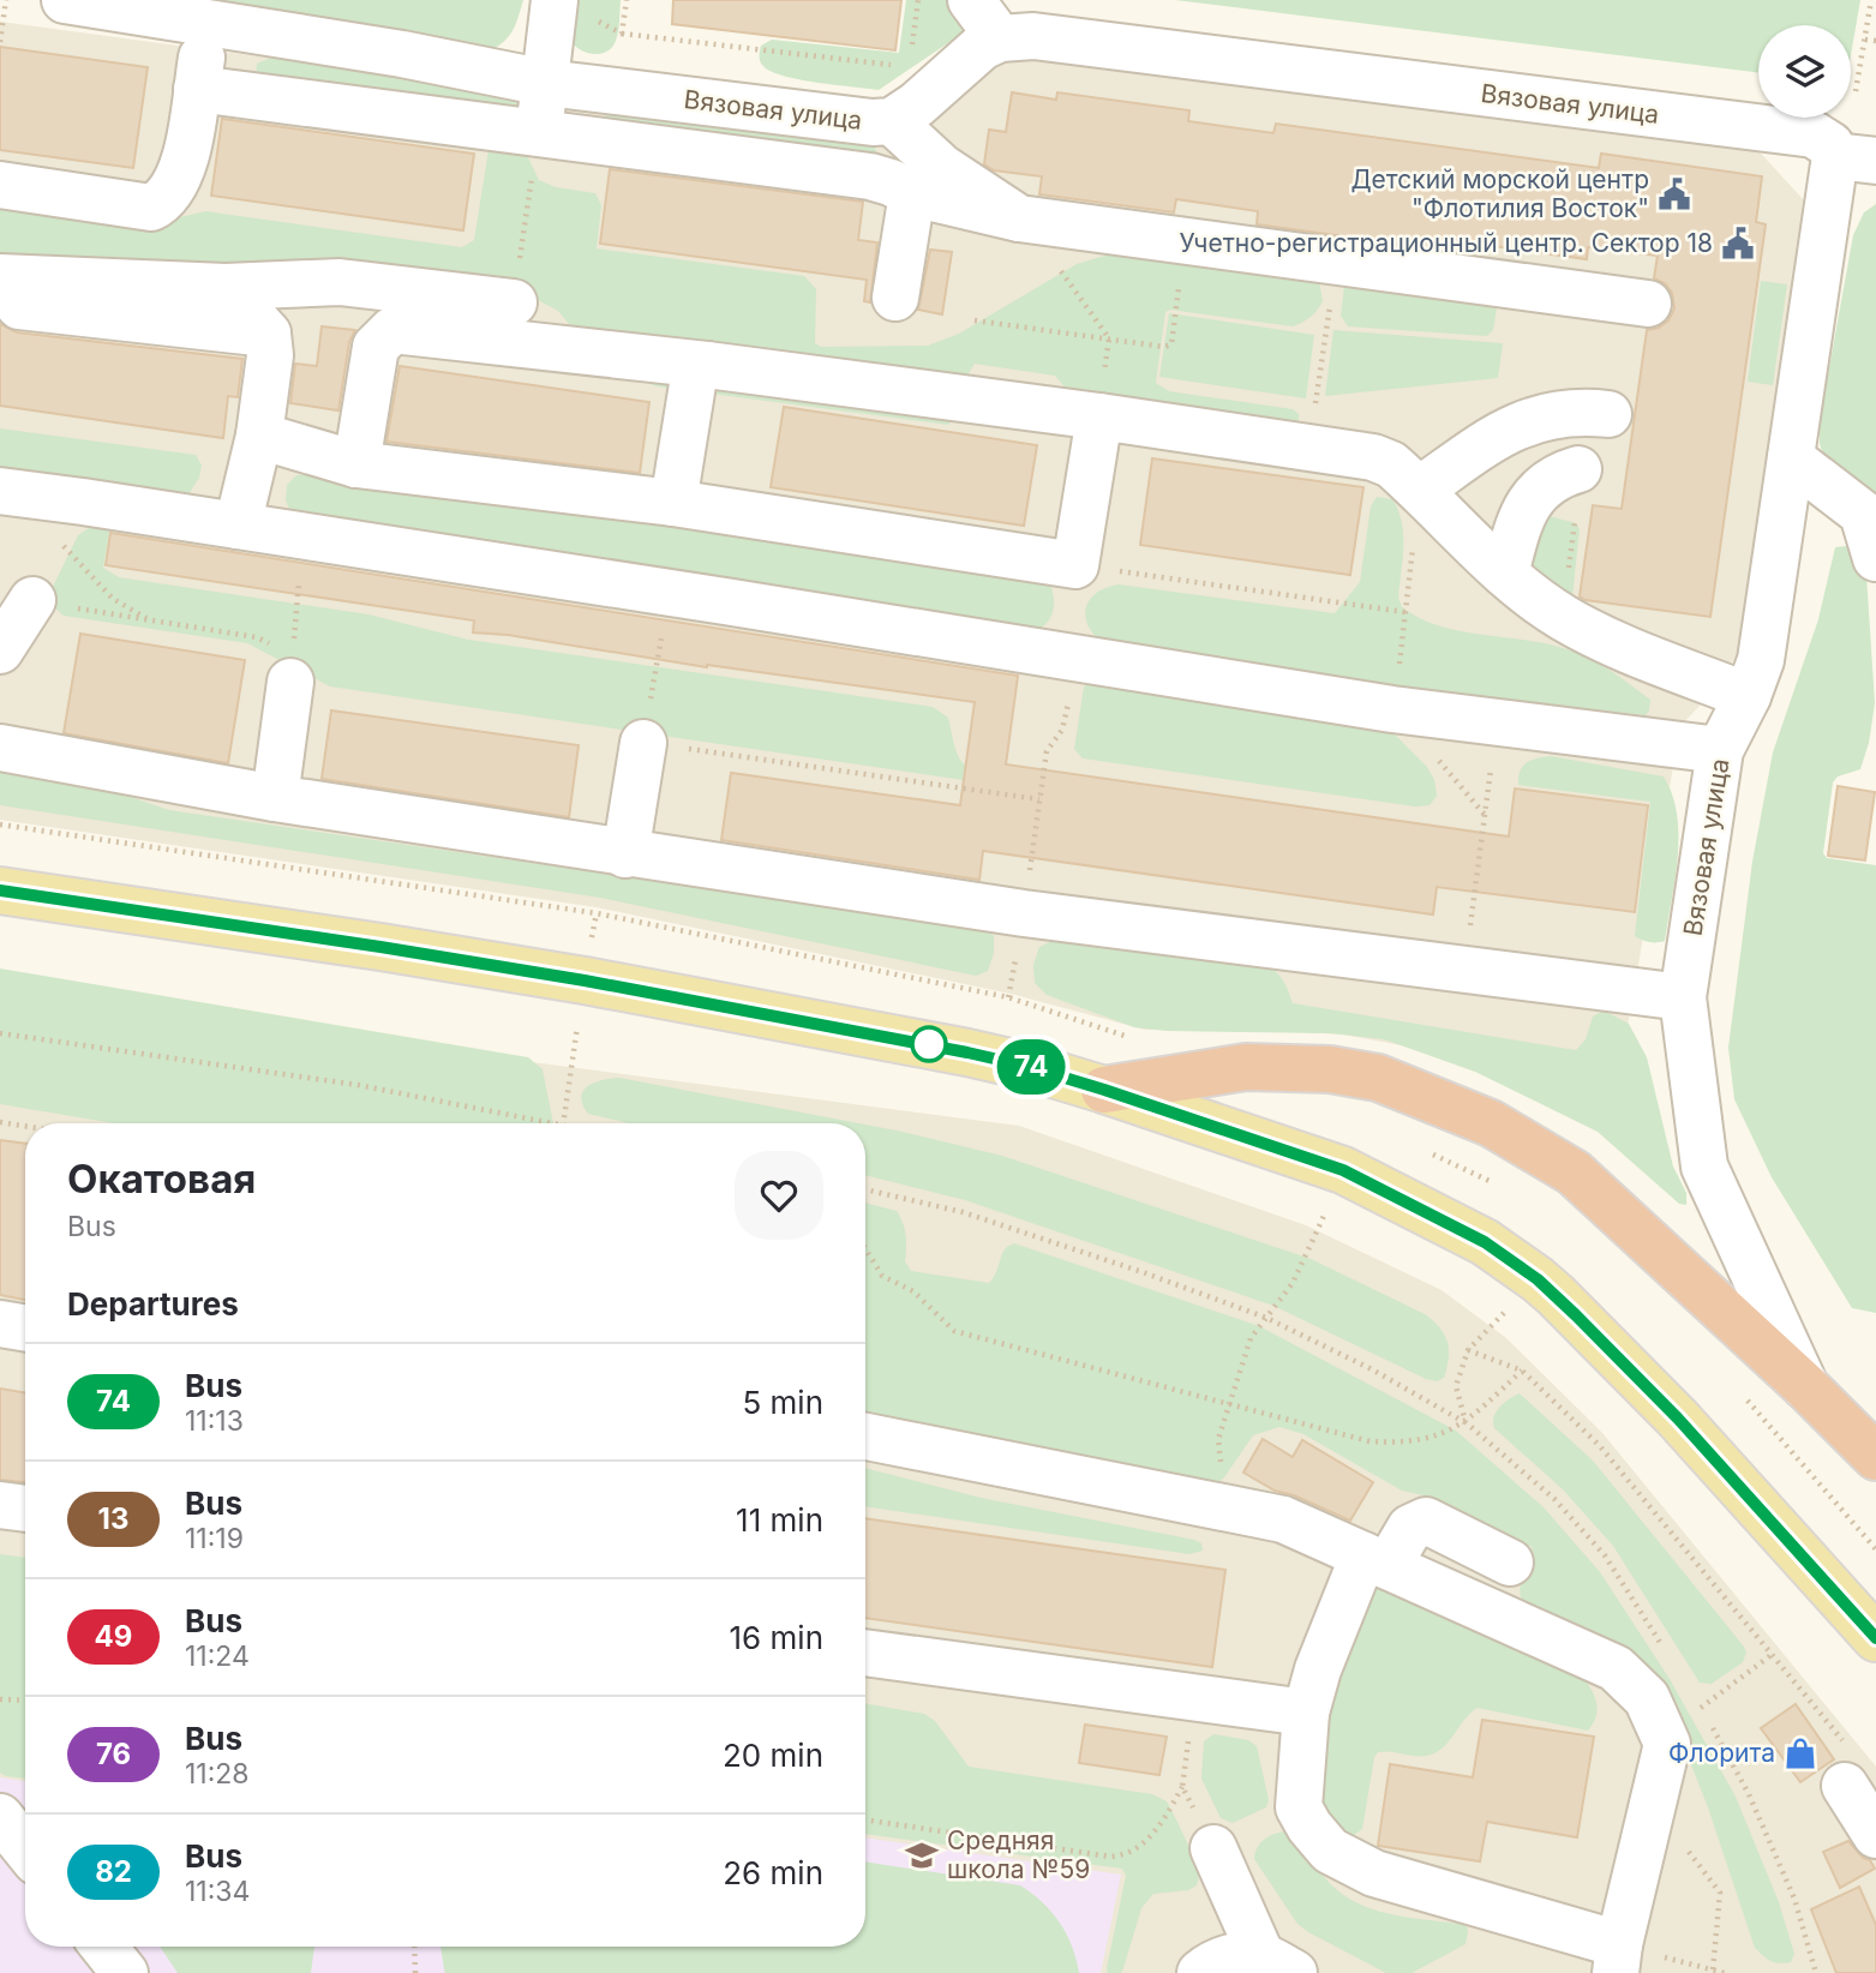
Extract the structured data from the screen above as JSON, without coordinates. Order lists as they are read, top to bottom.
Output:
{
  "streets": {
    "street": ["Вязовая улица"]
  },
  "places": {
    "public building": ["Детский морской центр \"Флотилия Восток\"", "Учетно-регистрационный центр. Сектор 18"],
    "shop": ["Флорита"],
    "school or university": ["Средняя школа №59"]
  },
  "lines": ["bus line 74"],
  "page": {
    "on_map": "74",
    "heading": [
      ["Окатовая", "Bus"],
      "Departures"
    ],
    "list": [
      {
        "mark": "74",
        "name": "Bus",
        "note": "11:13",
        "value": "5 min"
      },
      {
        "mark": "13",
        "name": "Bus",
        "note": "11:19",
        "value": "11 min"
      },
      {
        "mark": "49",
        "name": "Bus",
        "note": "11:24",
        "value": "16 min"
      },
      {
        "mark": "76",
        "name": "Bus",
        "note": "11:28",
        "value": "20 min"
      },
      {
        "mark": "82",
        "name": "Bus",
        "note": "11:34",
        "value": "26 min"
      }
    ]
  }
}
